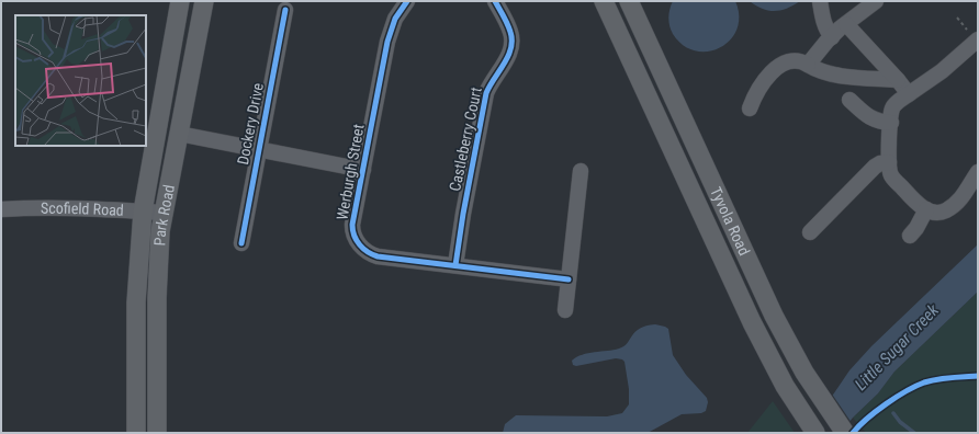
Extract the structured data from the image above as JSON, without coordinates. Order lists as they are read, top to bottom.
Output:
{
  "streets": {
    "main road": ["Park Road", "Tyvola Road"],
    "street": [
      "Dockery Drive",
      "Castleberry Court",
      "Werburgh Street",
      "Scofield Road"
    ]
  },
  "crossings": [
    ["Castleberry Court", "Werburgh Street"],
    ["Scofield Road", "Park Road"]
  ],
  "water": ["Little Sugar Creek"]
}
